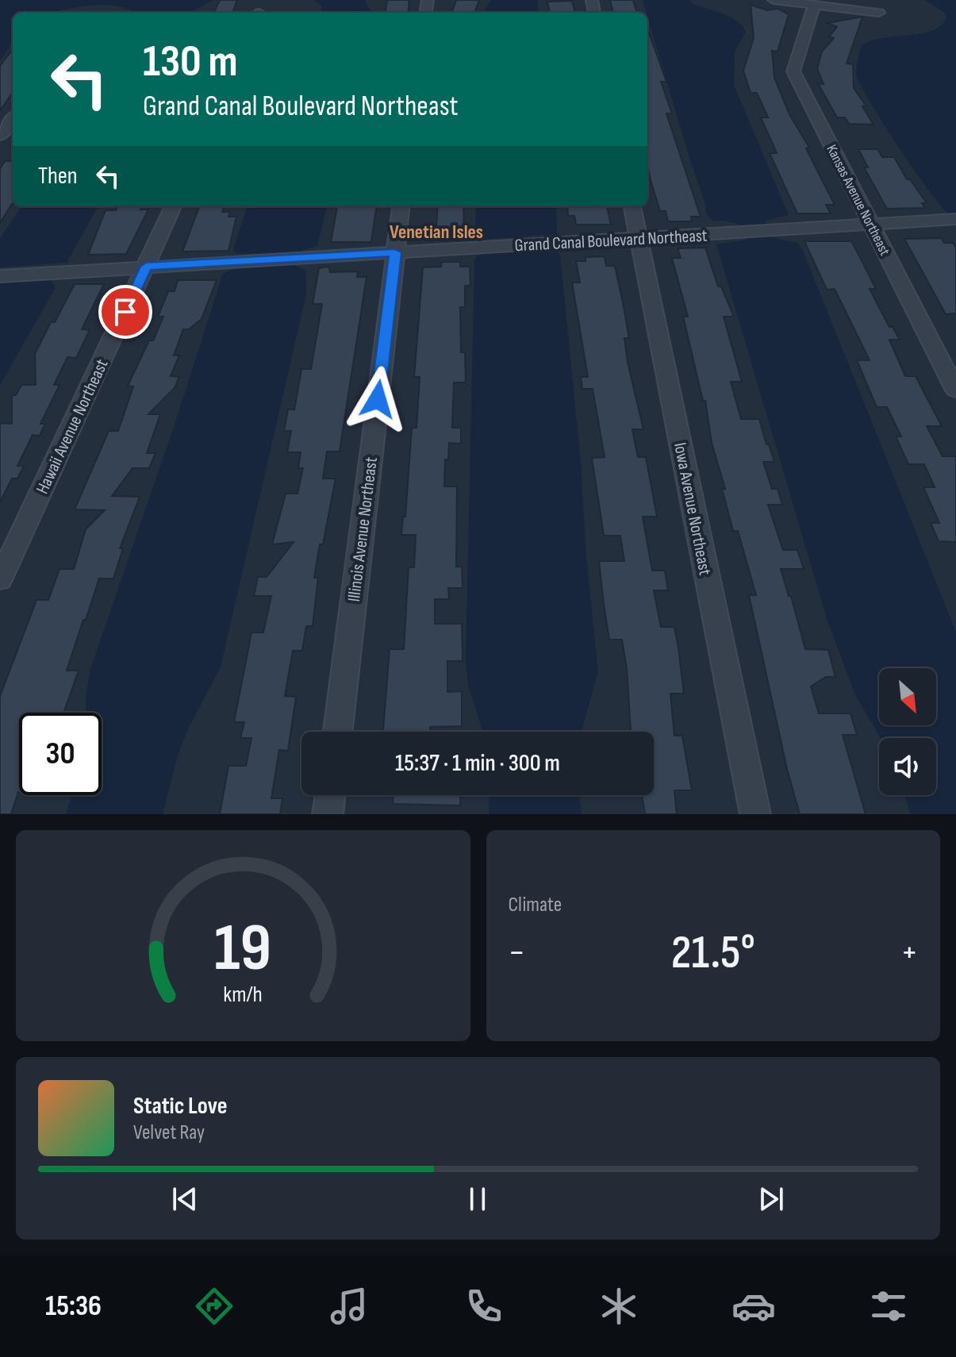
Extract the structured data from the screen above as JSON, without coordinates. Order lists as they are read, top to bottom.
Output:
{
  "streets": {
    "street": [
      "Kansas Avenue Northeast",
      "Grand Canal Boulevard Northeast",
      "Hawaii Avenue Northeast",
      "Iowa Avenue Northeast",
      "Illinois Avenue Northeast"
    ]
  },
  "crossings": [
    ["Kansas Avenue Northeast", "Grand Canal Boulevard Northeast"],
    ["Grand Canal Boulevard Northeast", "Hawaii Avenue Northeast"],
    ["Grand Canal Boulevard Northeast", "Iowa Avenue Northeast"],
    ["Grand Canal Boulevard Northeast", "Illinois Avenue Northeast"]
  ],
  "districts": ["Venetian Isles"],
  "north": "bottom right",
  "page": {
    "turn": ["130 m", "Grand Canal Boulevard Northeast"],
    "then": "Then",
    "limit": "30",
    "trip": "15:37 · 1 min · 300 m",
    "tile": "Climate",
    "heat": ["−", "21.5°", "+"],
    "song": ["Static Love", "Velvet Ray"],
    "tabs": "15:36",
    "gauge": ["19", "km/h"]
  }
}
